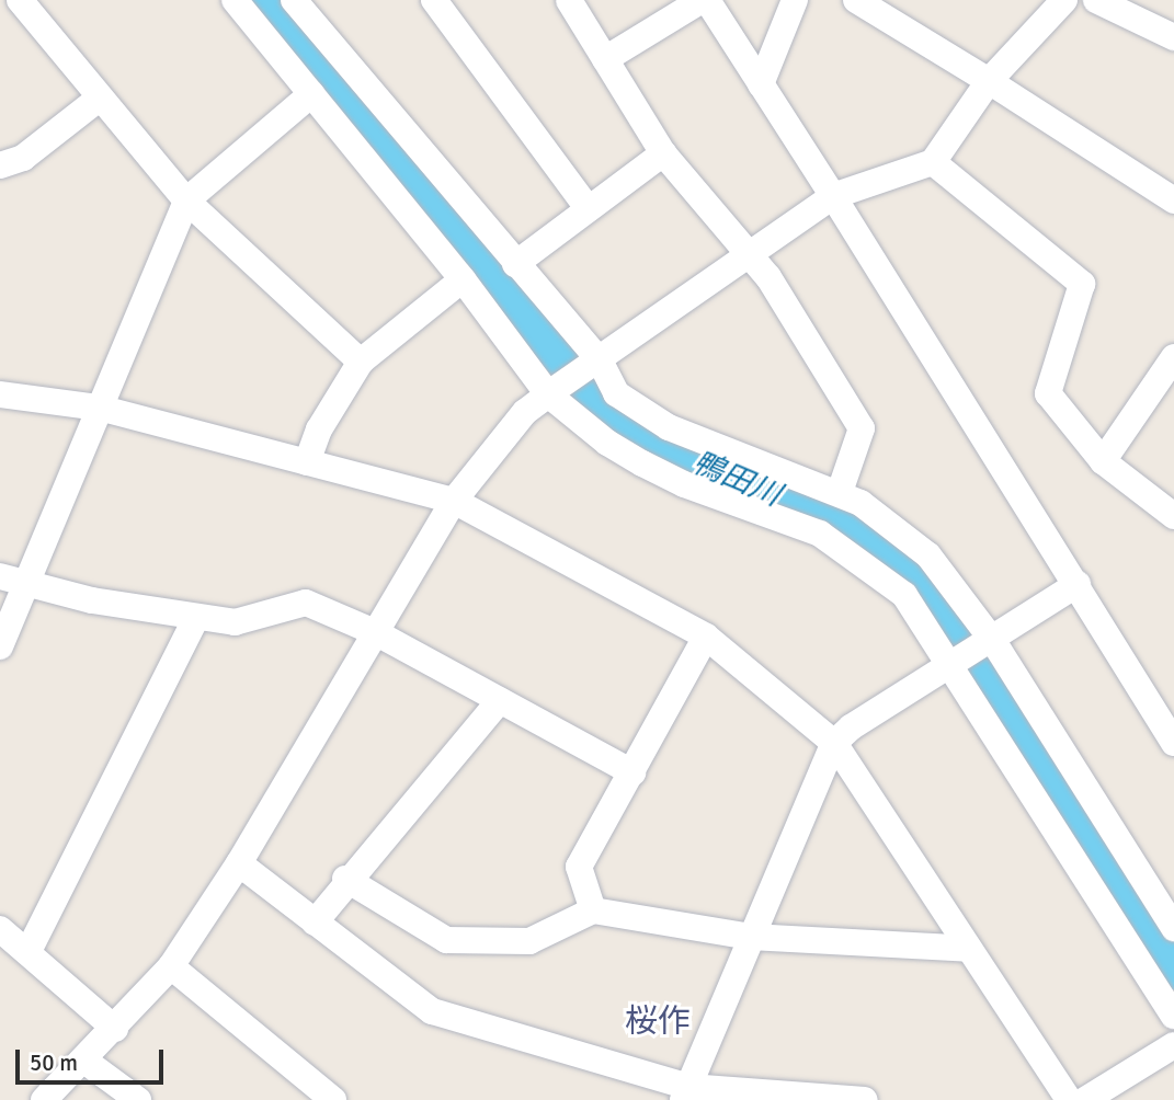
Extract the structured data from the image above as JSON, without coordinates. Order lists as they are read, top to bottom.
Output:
{
  "districts": ["桜作"],
  "water": ["鴨田川"],
  "scale_bar": "50 m"
}
